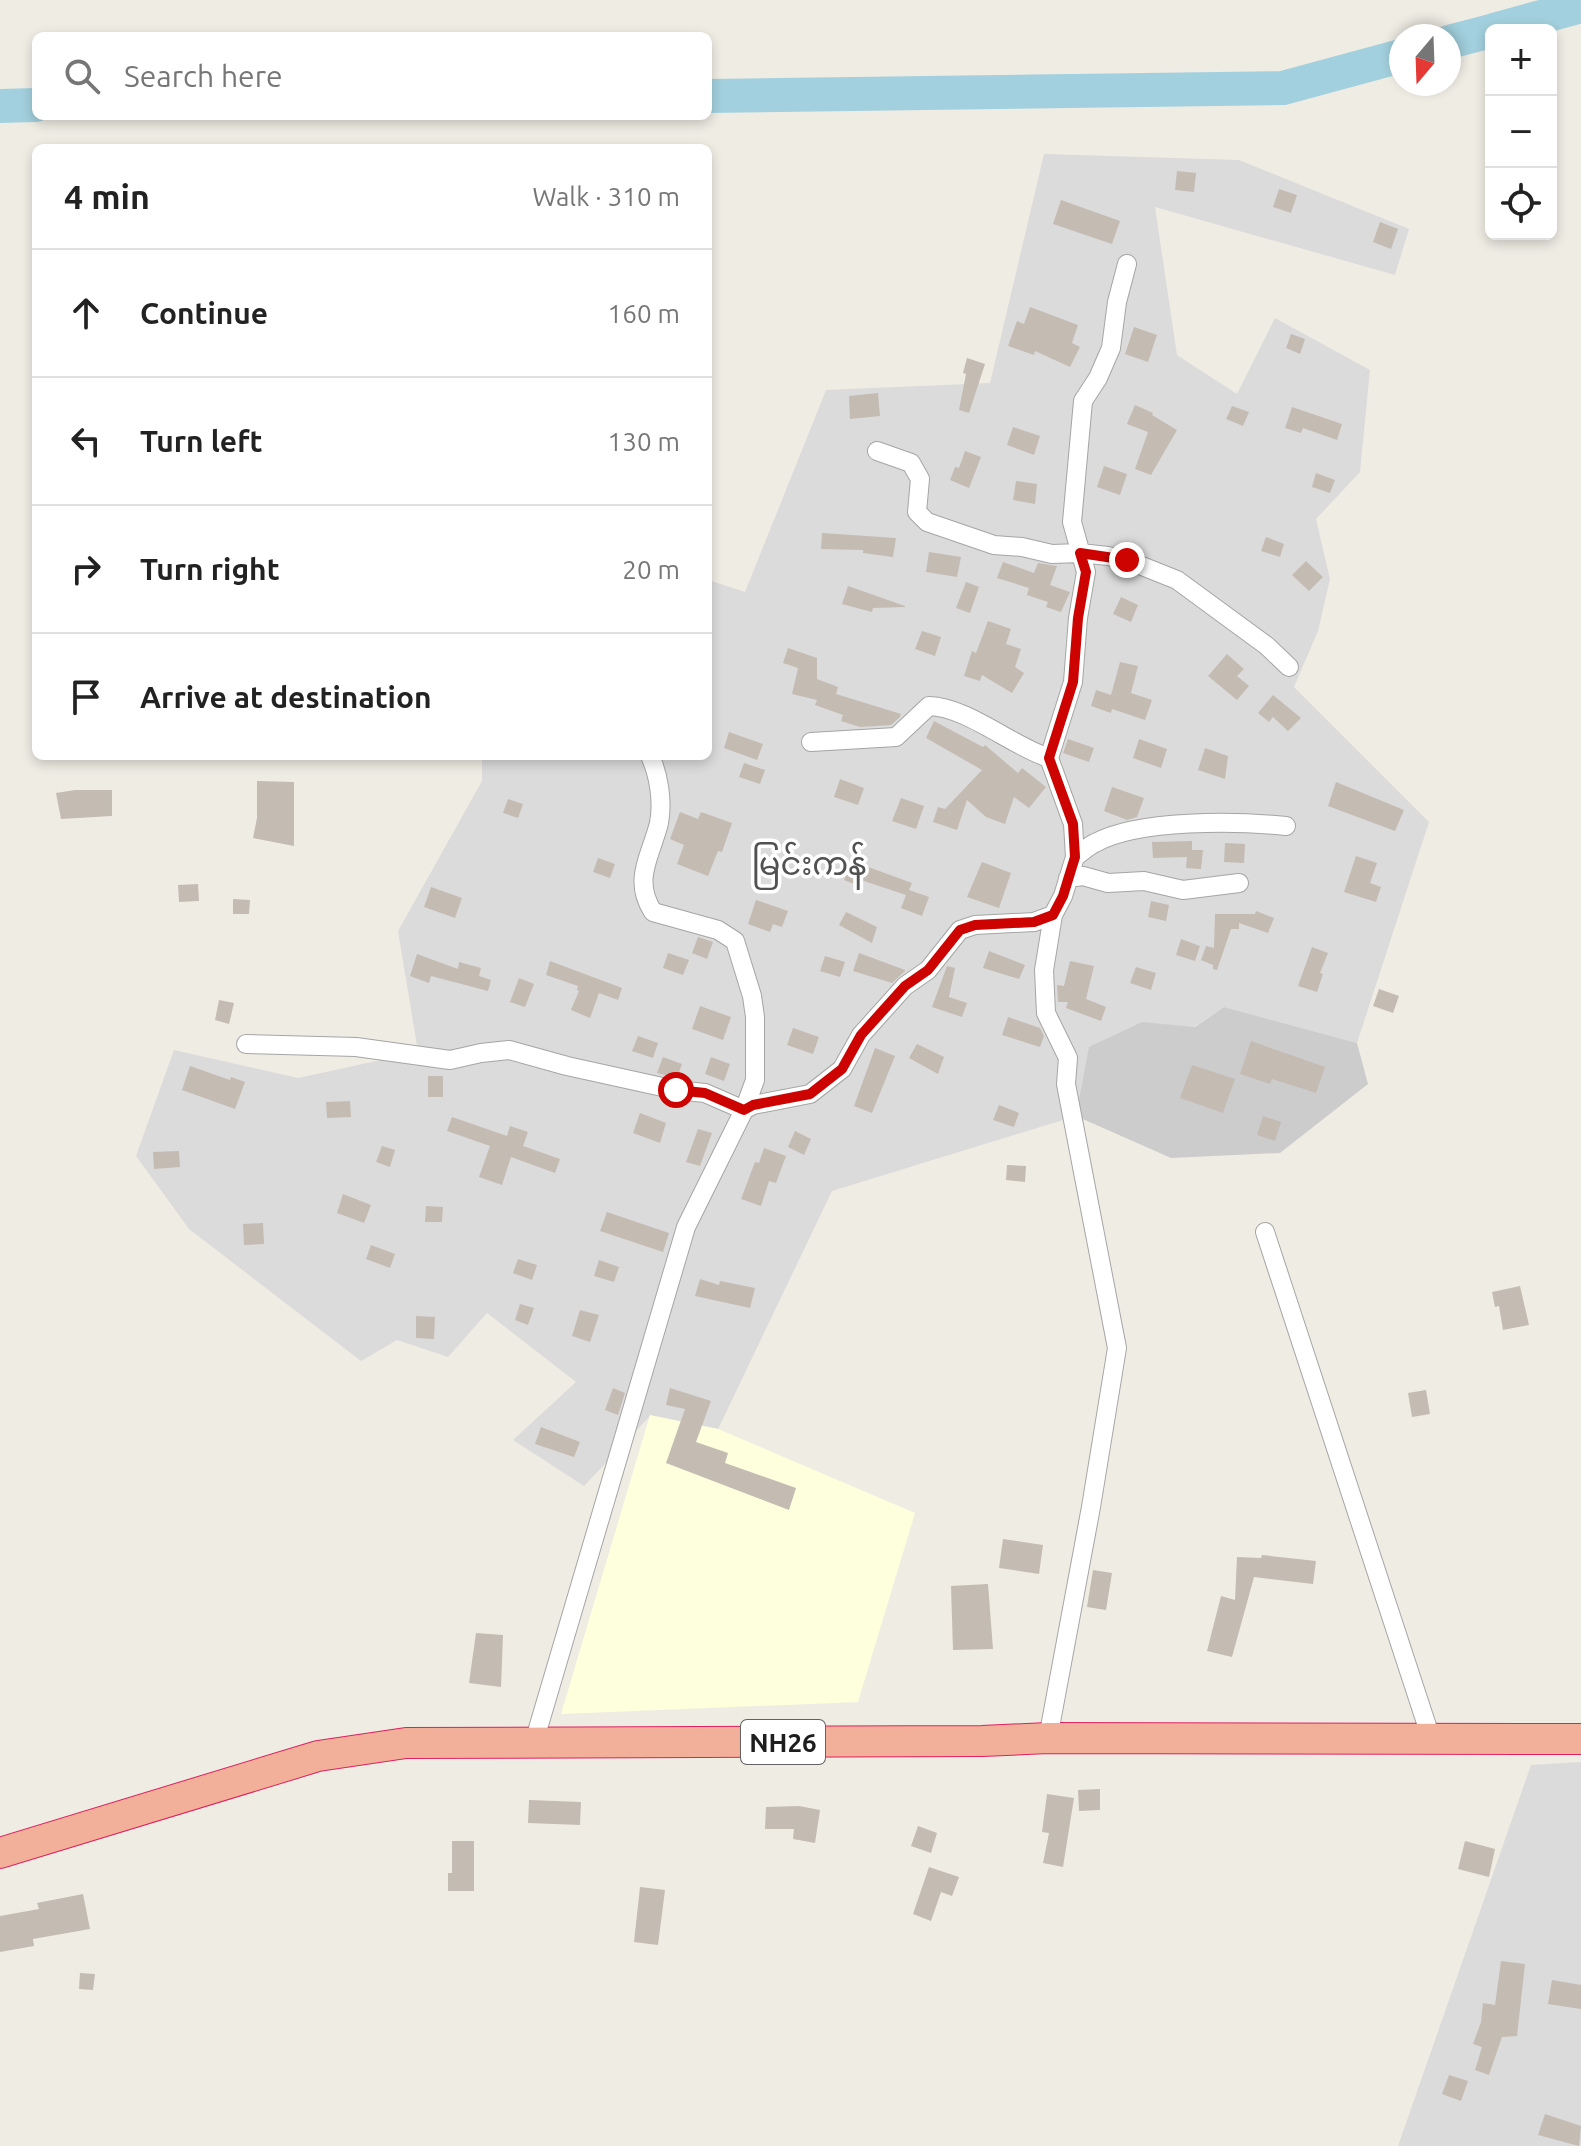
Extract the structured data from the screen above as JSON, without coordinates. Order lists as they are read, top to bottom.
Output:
{
  "streets": {
    "highway": ["NH26"]
  },
  "districts": ["မြင်းကန်"],
  "north": "bottom",
  "page": {
    "map_buttons": ["+", "−"],
    "search": "Search here",
    "heading": ["4 min", "Walk · 310 m"],
    "list": [
      ["Continue", "160 m"],
      ["Turn left", "130 m"],
      ["Turn right", "20 m"],
      "Arrive at destination"
    ]
  }
}
